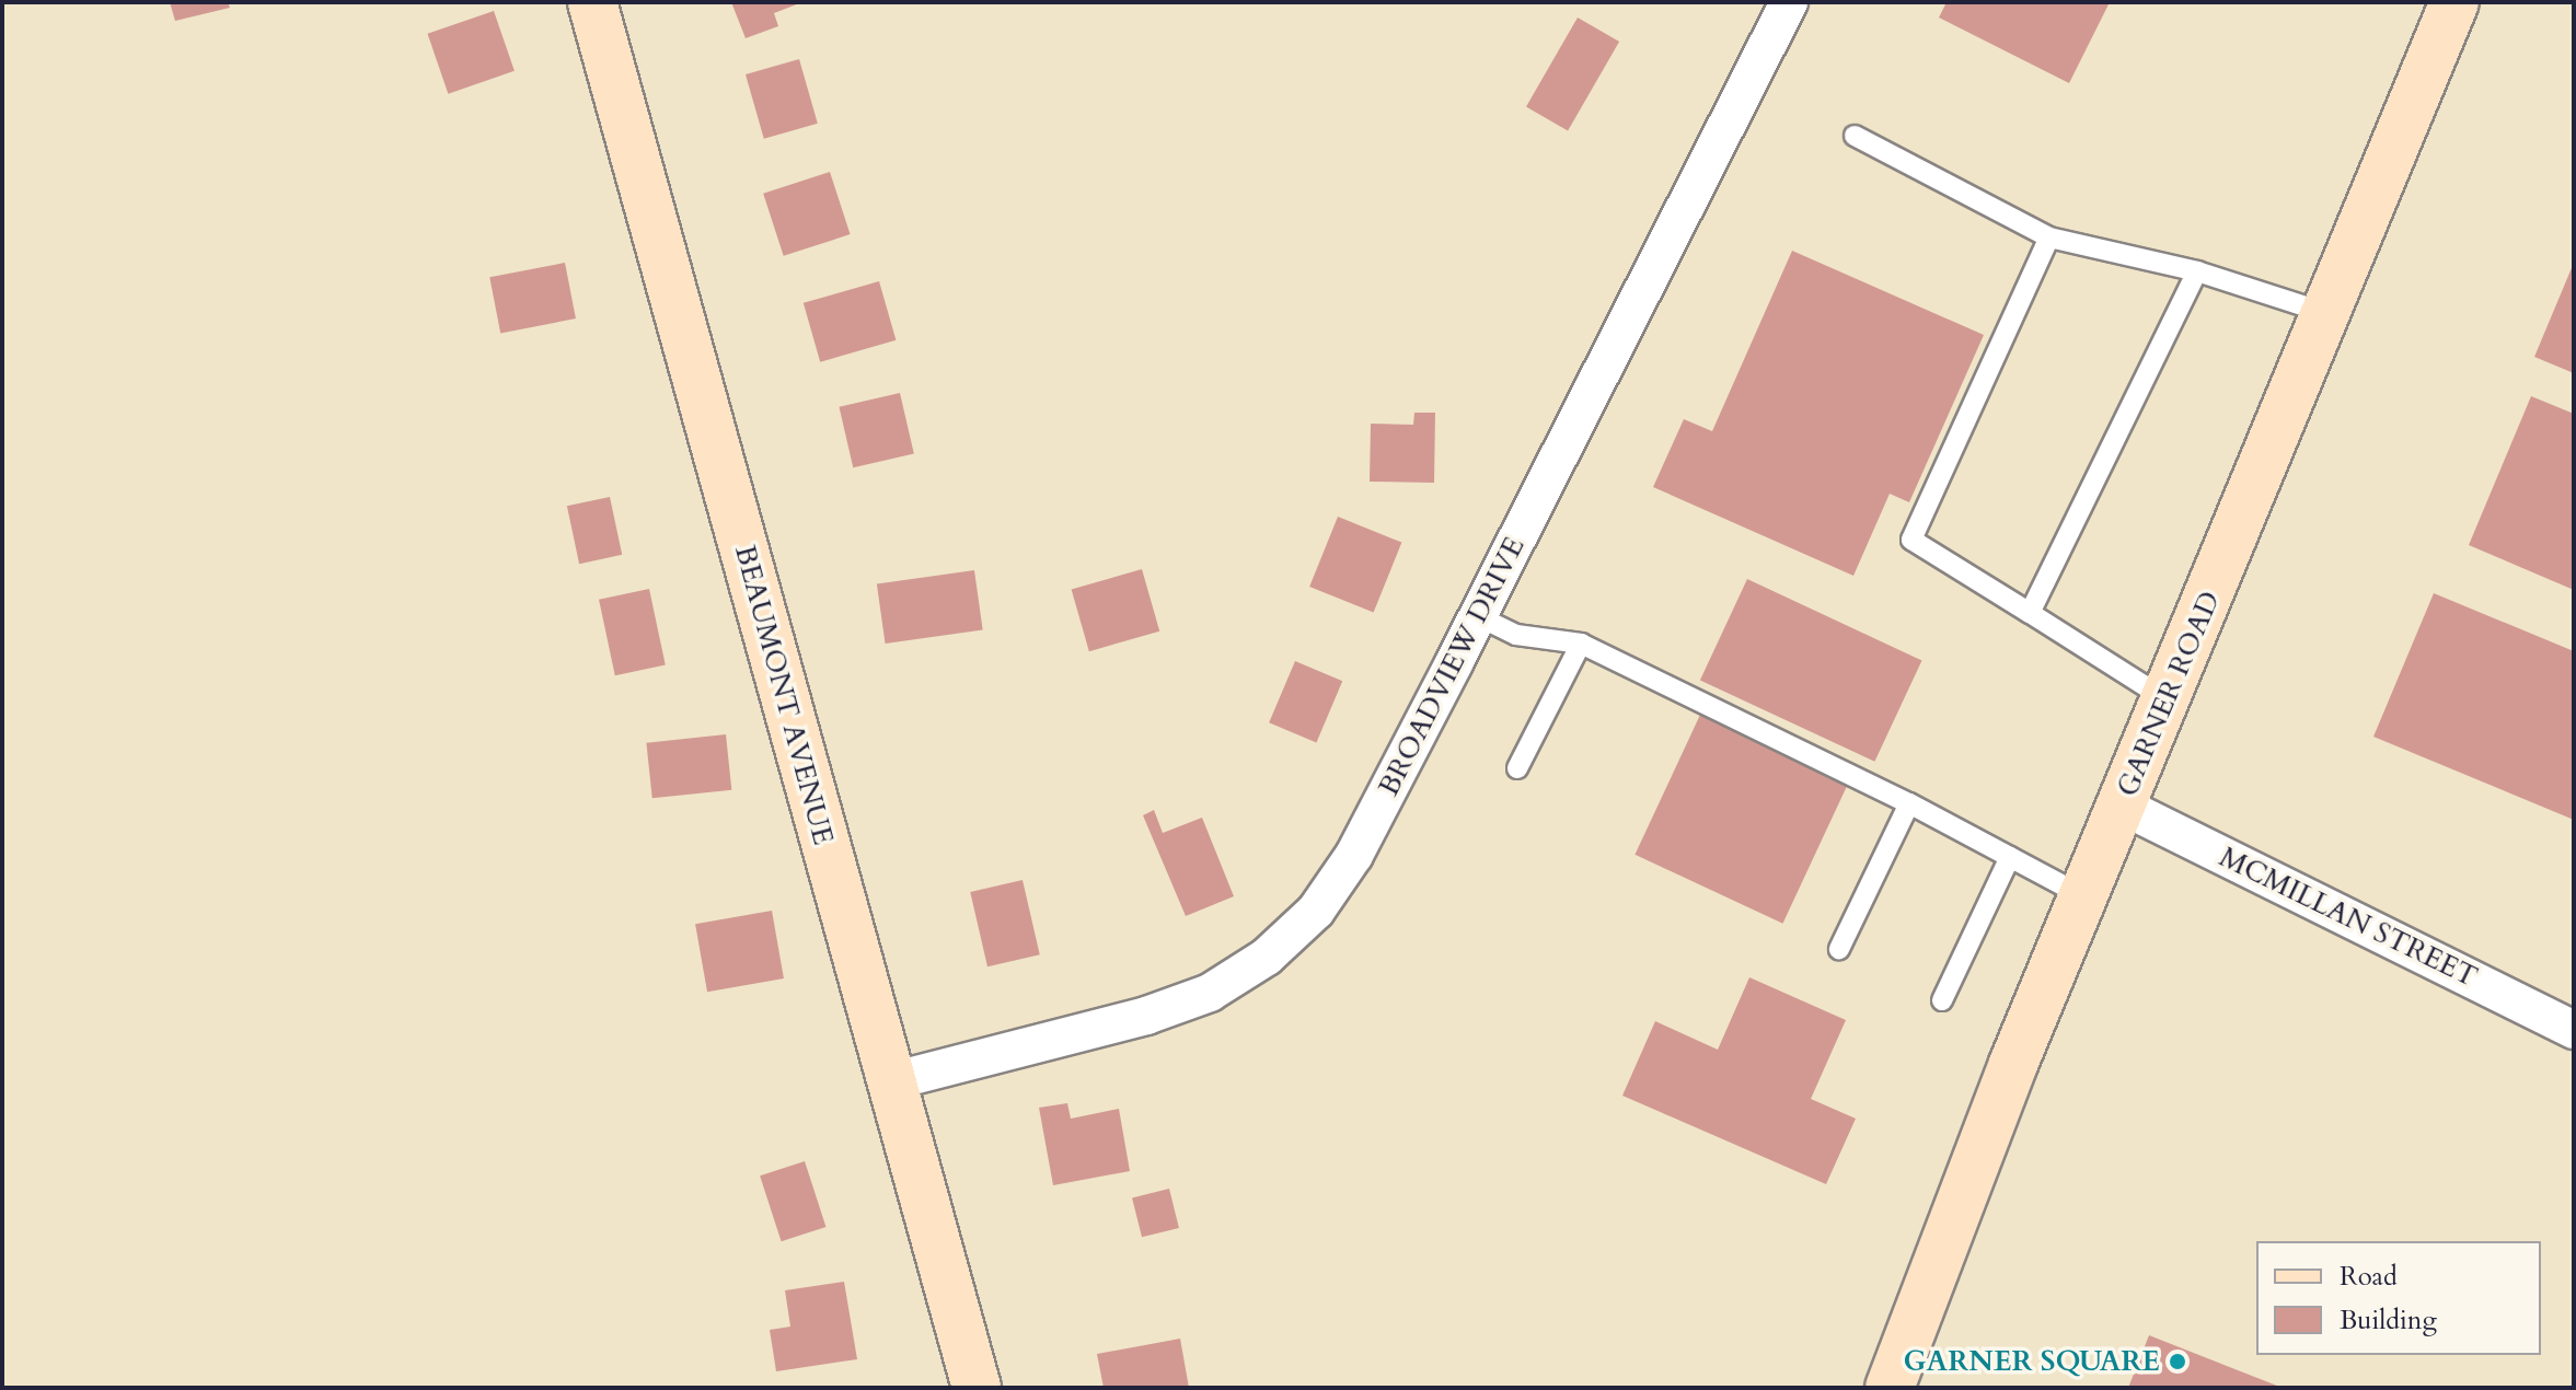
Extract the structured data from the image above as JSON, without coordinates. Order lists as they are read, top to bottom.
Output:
{
  "streets": {
    "street": [
      "BROADVIEW DRIVE",
      "GARNER ROAD",
      "BEAUMONT AVENUE",
      "MCMILLAN STREET"
    ]
  },
  "crossings": [
    ["BROADVIEW DRIVE", "BEAUMONT AVENUE"],
    ["GARNER ROAD", "MCMILLAN STREET"]
  ],
  "places": ["GARNER SQUARE"],
  "legend": ["Road", "Building"]
}
